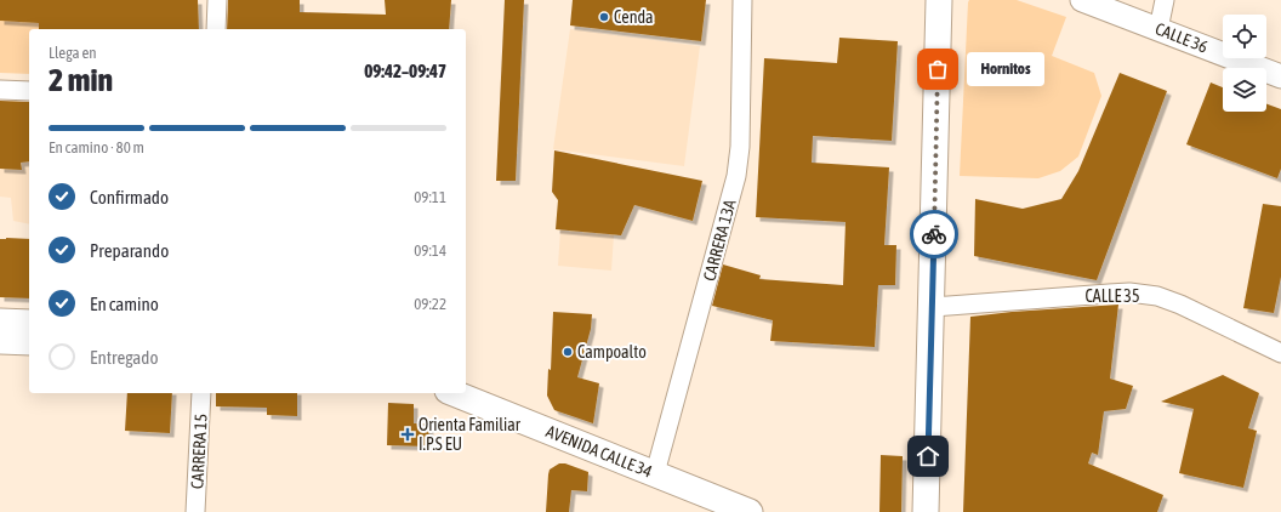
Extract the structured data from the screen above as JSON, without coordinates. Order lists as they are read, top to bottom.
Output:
{
  "streets": {
    "main road": ["AVENIDA CALLE 34"],
    "street": [
      "CALLE 36",
      "CARRERA 13A",
      "CALLE 35",
      "CARRERA 15"
    ]
  },
  "crossings": [
    ["CARRERA 13A", "AVENIDA CALLE 34"]
  ],
  "places": {
    "other": ["Cenda", "Hornitos", "Campoalto"],
    "health": ["Orienta Familiar I.P.S EU"]
  },
  "page": {
    "heading": ["2 min", "Llega en", "09:42–09:47"],
    "bubble": "Hornitos",
    "bar": "En camino · 80 m",
    "list": [
      ["Confirmado", "09:11"],
      ["Preparando", "09:14"],
      ["En camino", "09:22"],
      "Entregado"
    ]
  }
}
